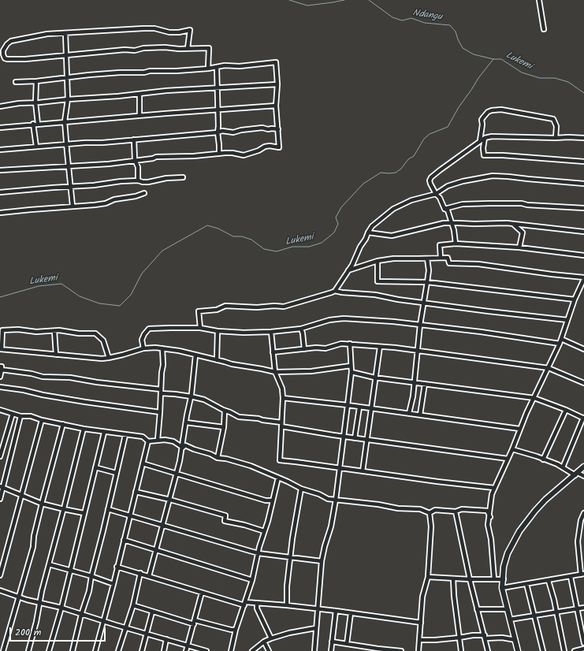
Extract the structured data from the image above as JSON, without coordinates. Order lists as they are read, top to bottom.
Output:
{
  "water": ["Ndangu", "Lukemi"],
  "scale_bar": "200 m"
}
